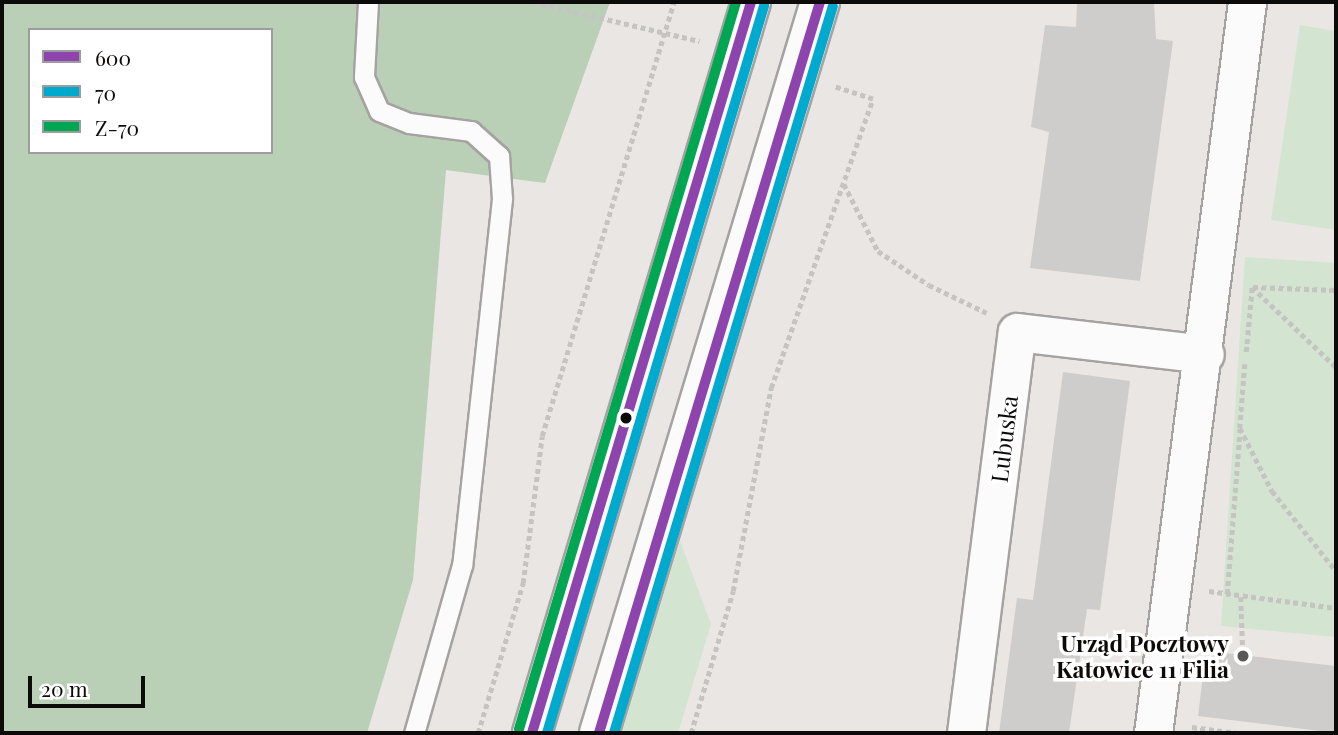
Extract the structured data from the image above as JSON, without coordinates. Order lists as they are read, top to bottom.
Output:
{
  "streets": {
    "street": ["Lubuska"]
  },
  "places": ["Urząd Pocztowy Katowice 11 Filia"],
  "lines": ["transit line 600", "transit line Z-70", "transit line 70"],
  "legend": ["600", "70", "Z-70"],
  "scale_bar": "20 m"
}
